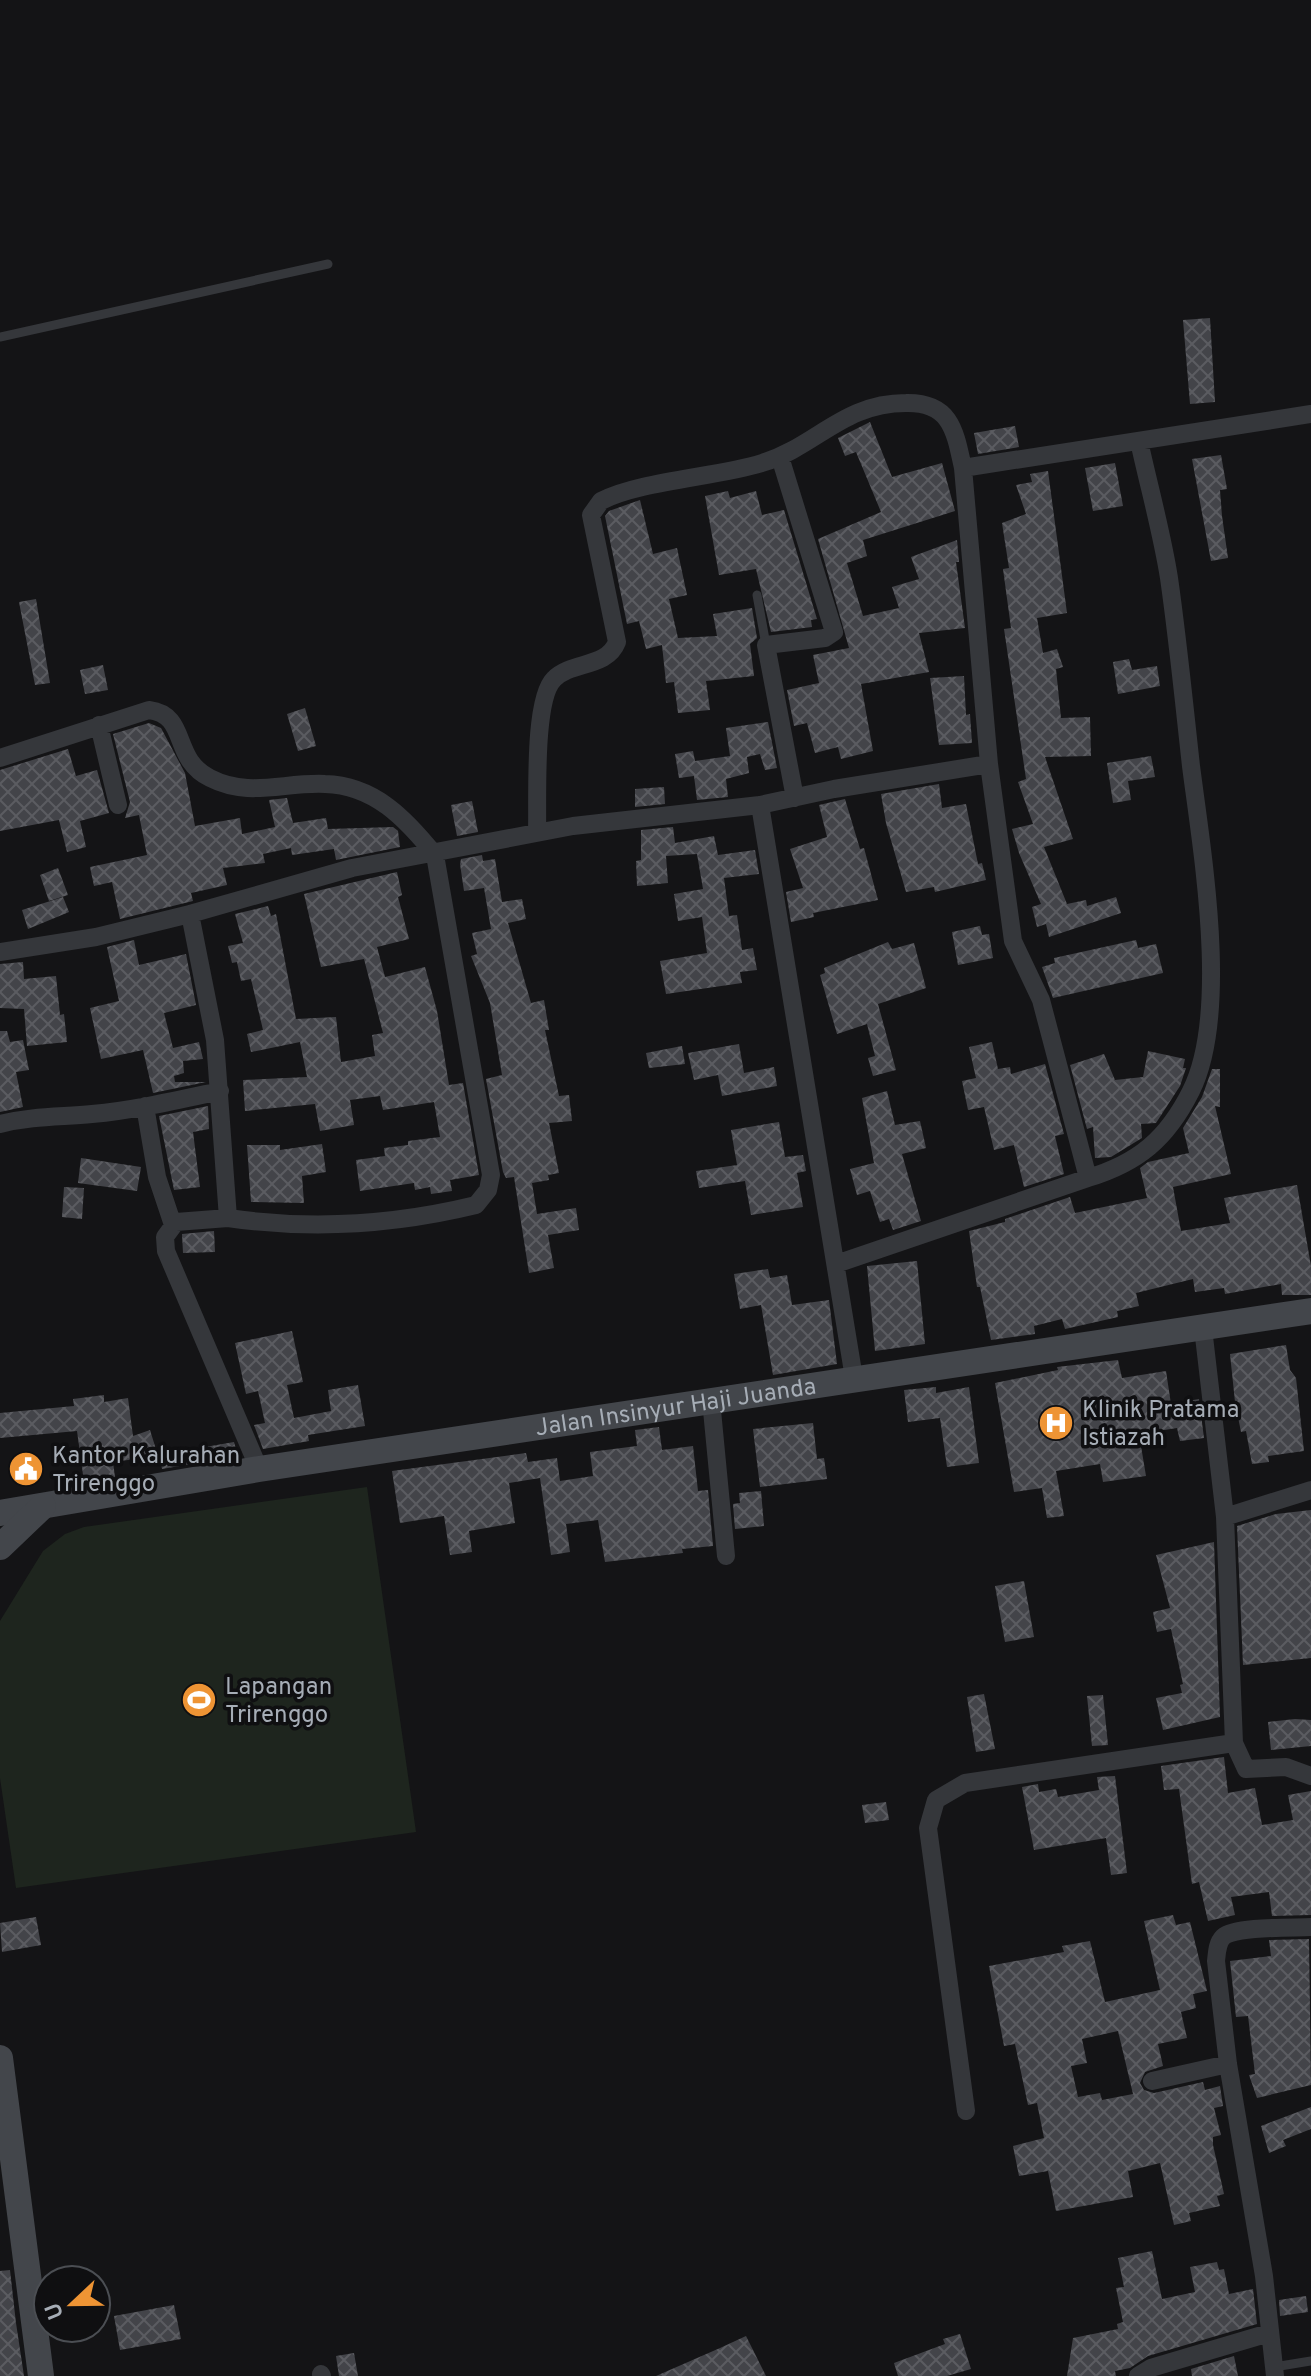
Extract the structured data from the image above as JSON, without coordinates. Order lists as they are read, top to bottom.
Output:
{
  "streets": {
    "main road": ["Jalan Insinyur Haji Juanda"]
  },
  "places": {
    "hospital": ["Klinik Pratama Istiazah"],
    "public building": ["Kantor Kalurahan Trirenggo"],
    "sports": ["Lapangan Trirenggo"]
  },
  "north": "left"
}
